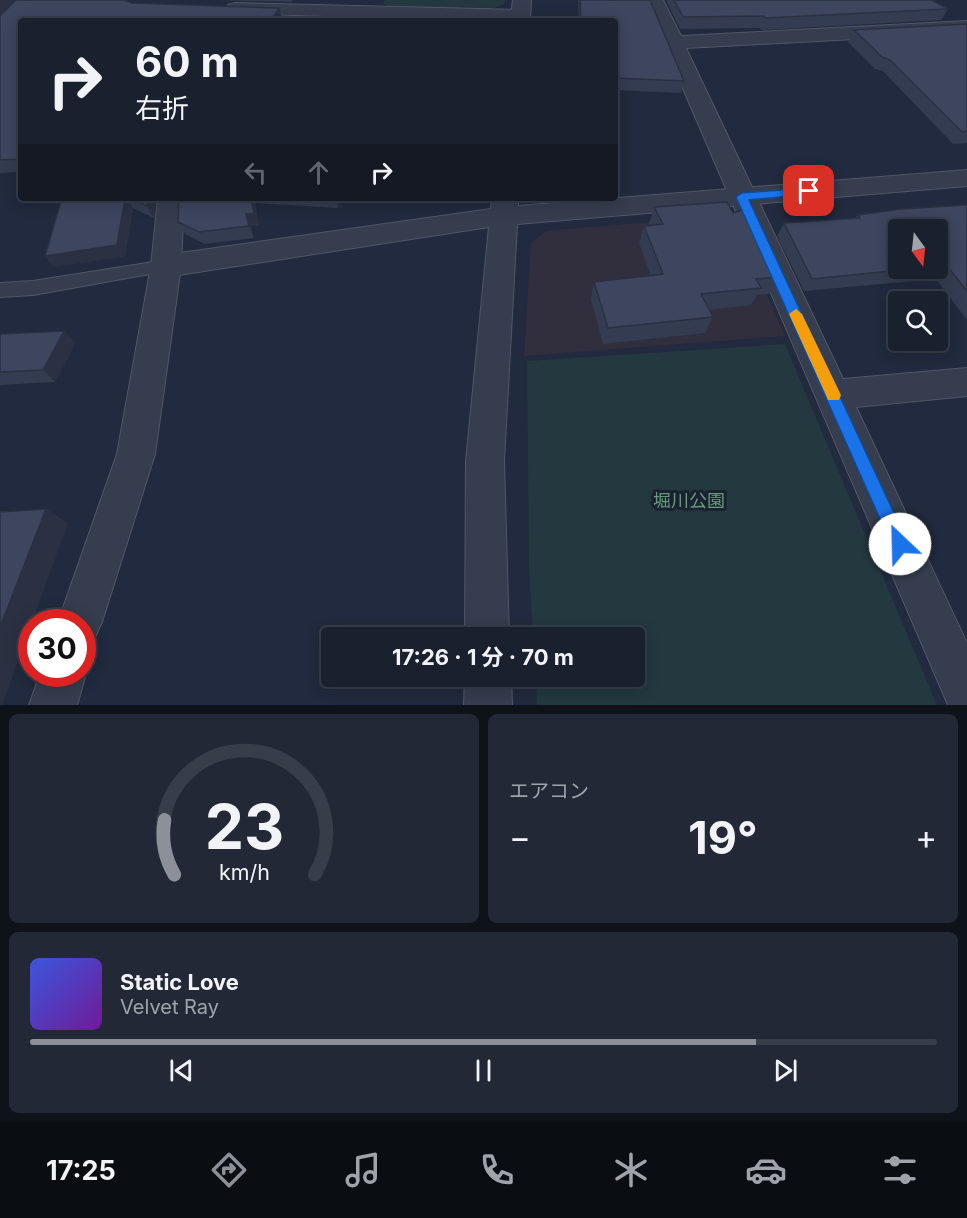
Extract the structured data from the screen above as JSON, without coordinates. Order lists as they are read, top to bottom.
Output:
{
  "parks": ["堀川公園"],
  "north": "bottom",
  "page": {
    "turn": ["60 m", "右折"],
    "limit": "30",
    "trip": "17:26 · 1 分 · 70 m",
    "tile": "エアコン",
    "heat": ["−", "19°", "+"],
    "song": ["Static Love", "Velvet Ray"],
    "tabs": "17:25",
    "gauge": ["23", "km/h"]
  }
}
